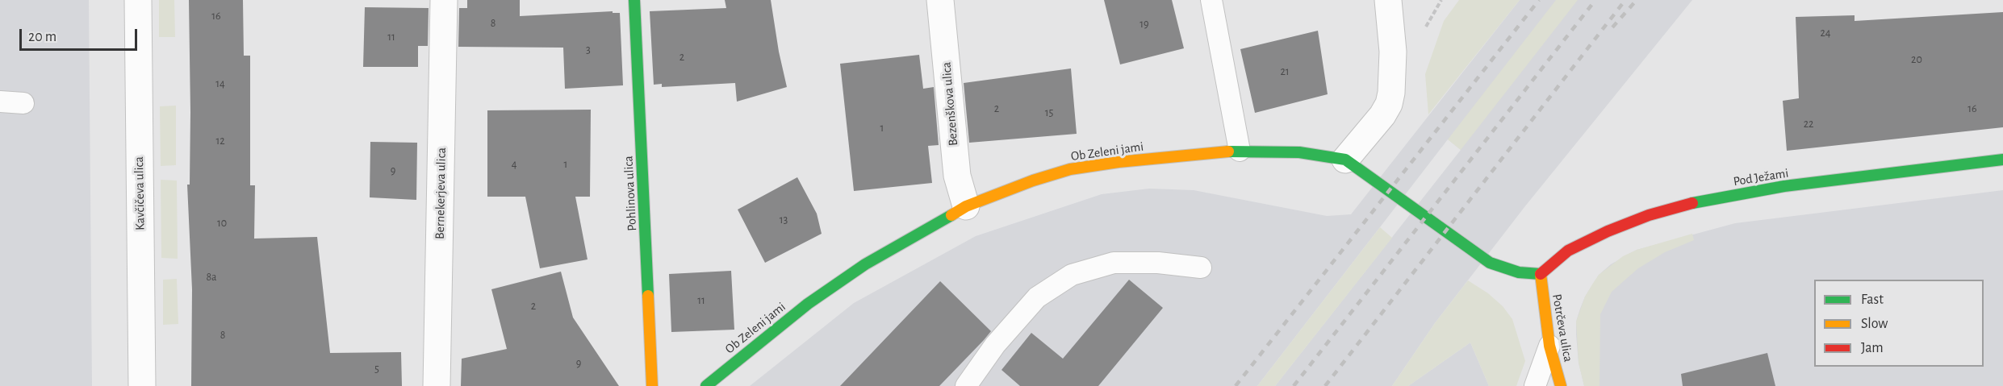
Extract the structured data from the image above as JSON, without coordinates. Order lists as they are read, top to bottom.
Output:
{
  "streets": {
    "street": [
      "Bezenškova ulica",
      "Ob Zeleni jami",
      "Pod Ježami",
      "Kavčičeva ulica",
      "Bernekerjeva ulica",
      "Pohlinova ulica",
      "Potrčeva ulica"
    ]
  },
  "crossings": [
    ["Bezenškova ulica", "Ob Zeleni jami"],
    ["Ob Zeleni jami", "Pod Ježami"],
    ["Ob Zeleni jami", "Potrčeva ulica"],
    ["Pod Ježami", "Potrčeva ulica"]
  ],
  "house_numbers": [
    "16",
    "8",
    "19",
    "24",
    "11",
    "3",
    "2",
    "20",
    "21",
    "14",
    "2",
    "16",
    "15",
    "22",
    "1",
    "12",
    "4",
    "1",
    "9",
    "13",
    "10",
    "8a",
    "11",
    "2",
    "8",
    "9",
    "5"
  ],
  "legend": ["Fast", "Slow", "Jam"],
  "scale_bar": "20 m"
}
